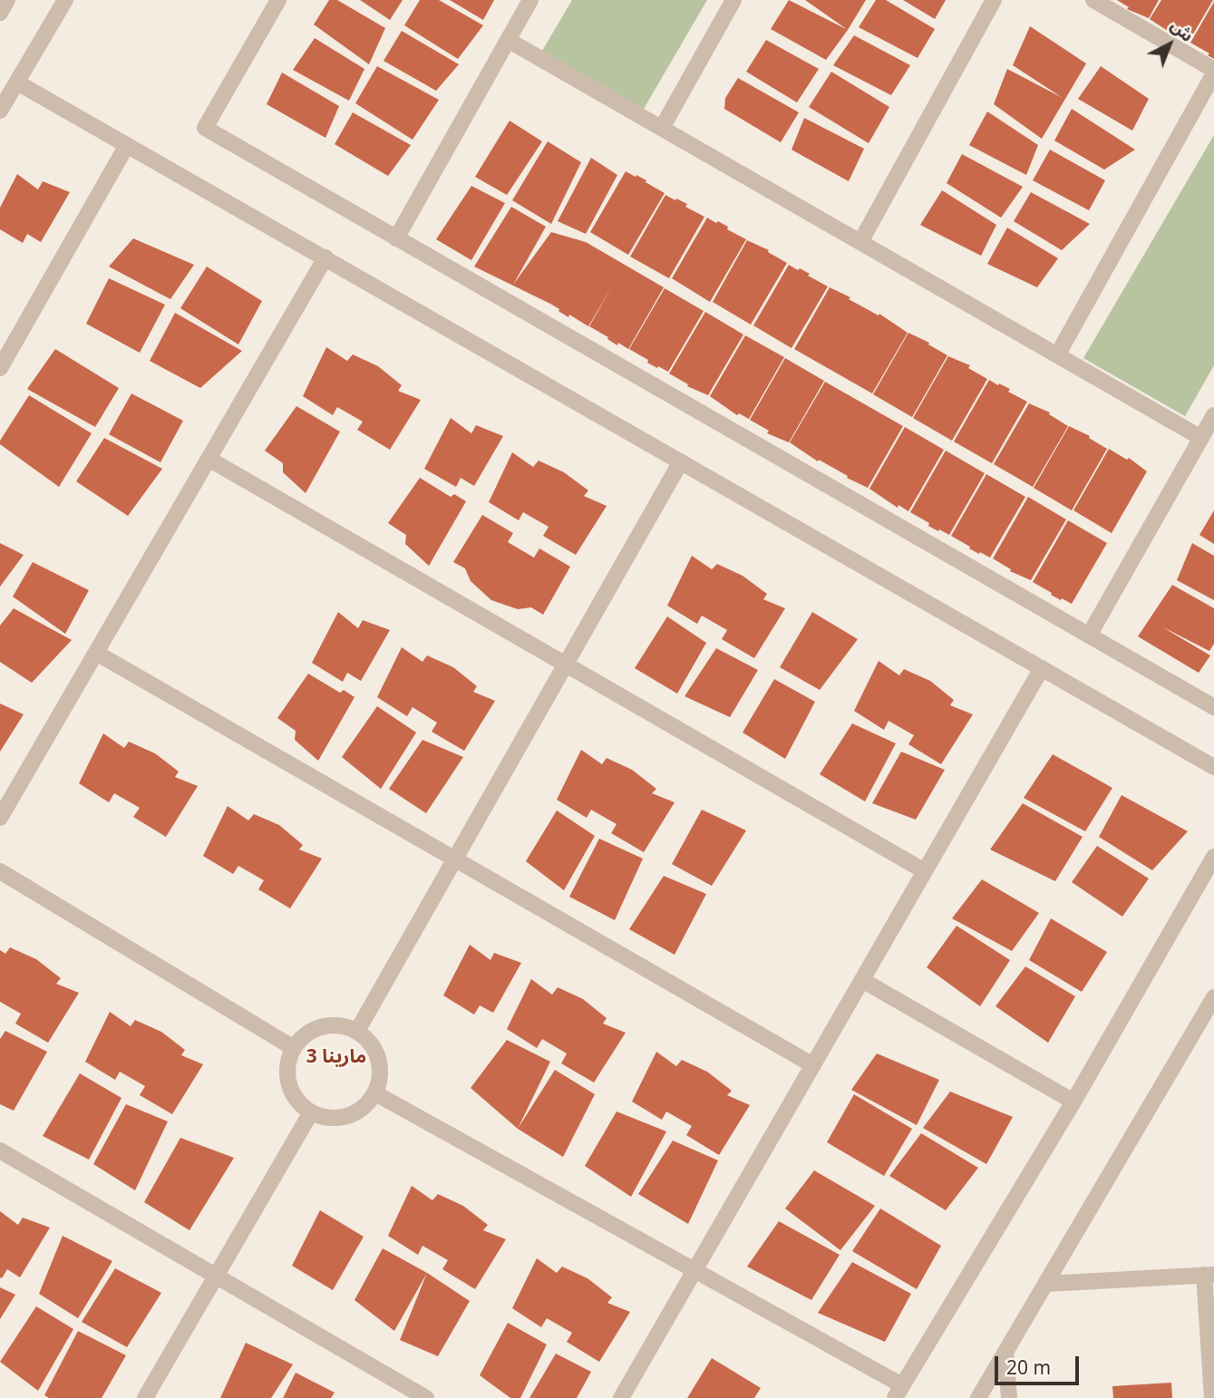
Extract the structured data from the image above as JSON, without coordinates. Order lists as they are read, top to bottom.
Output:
{
  "districts": ["مارینا 3"],
  "scale_bar": "20 m",
  "north": "top right"
}
